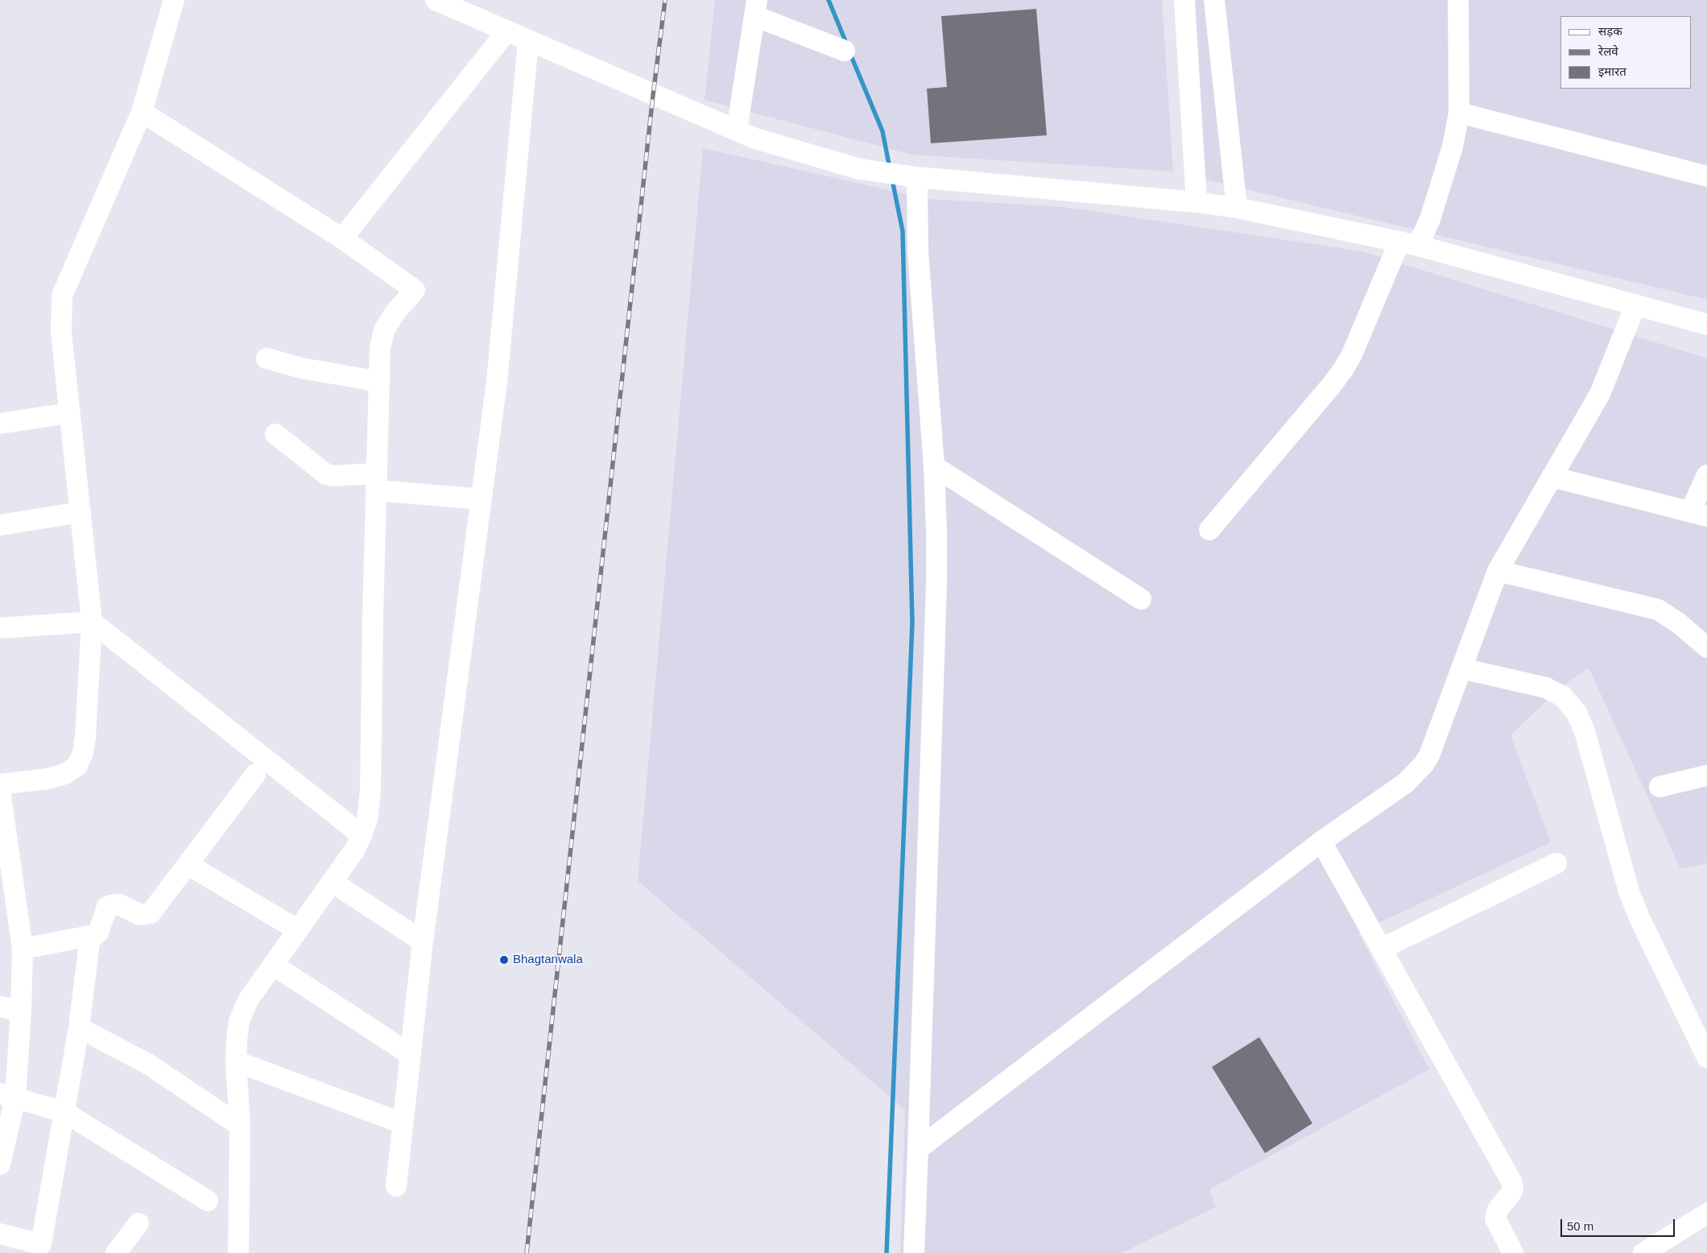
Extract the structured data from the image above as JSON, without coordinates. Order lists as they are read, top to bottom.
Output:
{
  "places": ["Bhagtanwala"],
  "legend": ["सड़क", "रेलवे", "इमारत"],
  "scale_bar": "50 m"
}
